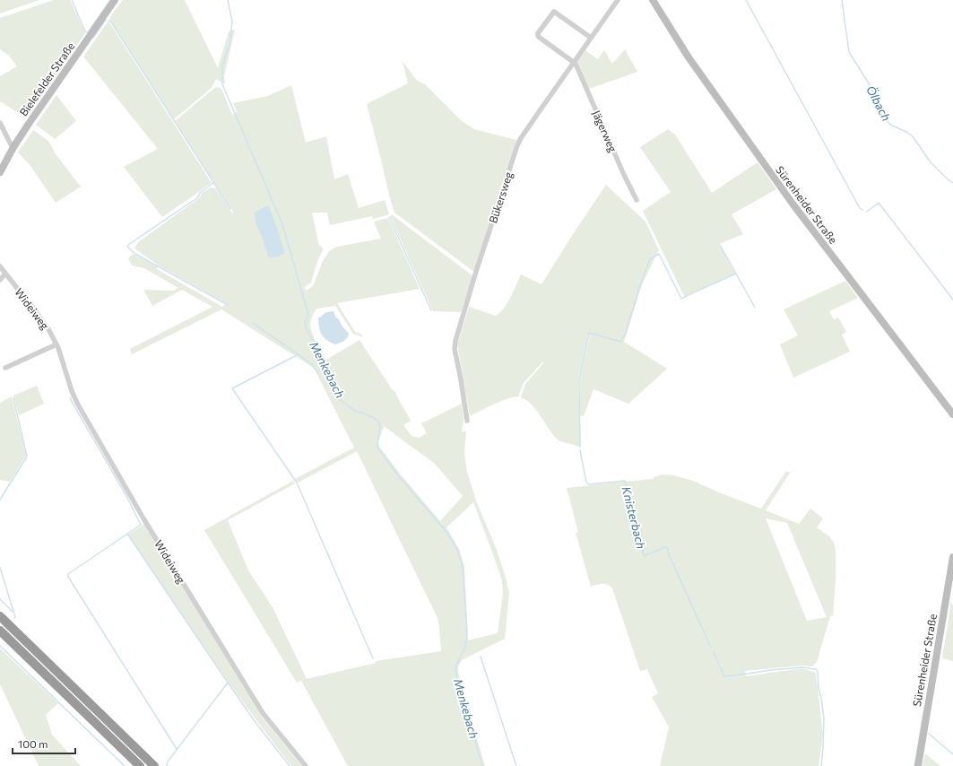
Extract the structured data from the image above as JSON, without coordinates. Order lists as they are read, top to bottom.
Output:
{
  "streets": {
    "main road": ["Bielefelder Straße", "Sürenheider Straße"],
    "street": ["Jägerweg", "Bükersweg", "Wideiweg"]
  },
  "crossings": [
    ["Jägerweg", "Bükersweg"]
  ],
  "water": ["Ölbach", "Menkebach", "Knisterbach"],
  "scale_bar": "100 m"
}
